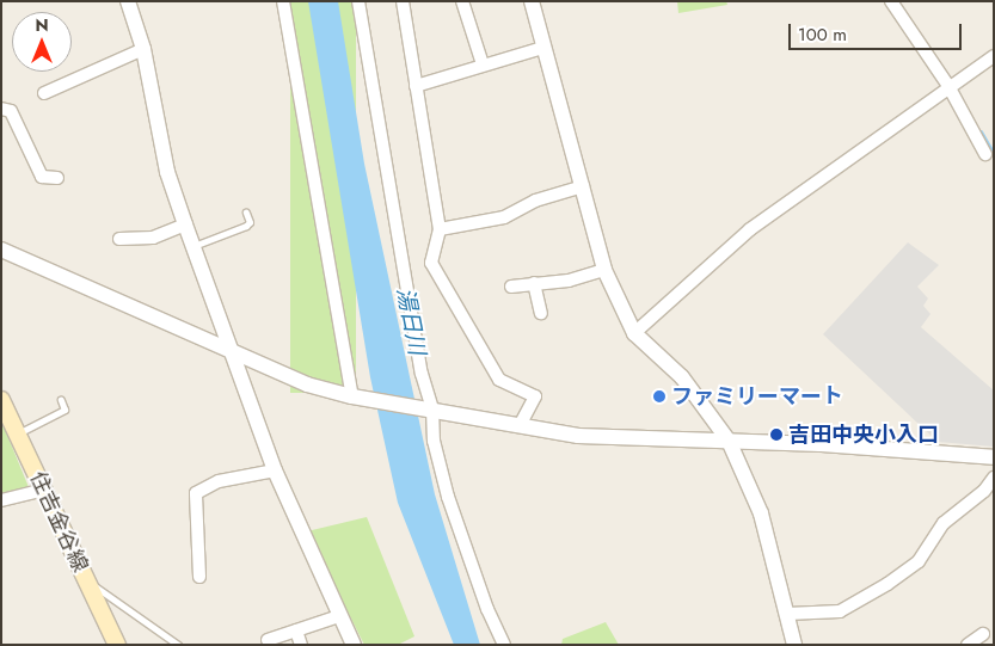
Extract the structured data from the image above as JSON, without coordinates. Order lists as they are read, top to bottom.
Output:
{
  "streets": {
    "main road": ["住吉金谷線"]
  },
  "water": ["湯日川"],
  "places": ["ファミリーマート", "吉田中央小入口"],
  "scale_bar": "100 m",
  "north": "top"
}
